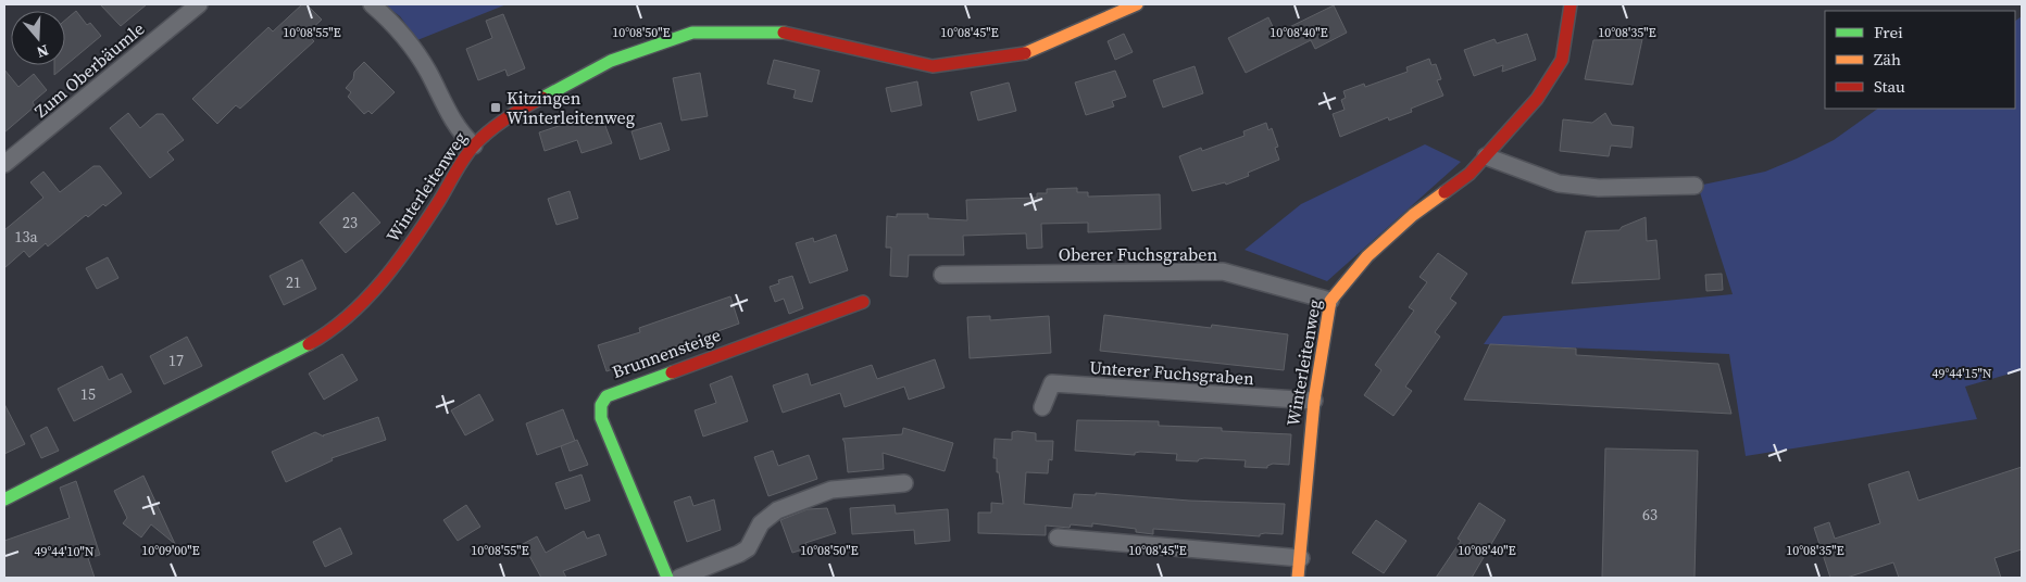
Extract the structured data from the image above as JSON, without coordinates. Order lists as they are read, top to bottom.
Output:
{
  "streets": {
    "street": [
      "Zum Oberbäumle",
      "Winterleitenweg",
      "Oberer Fuchsgraben",
      "Brunnensteige",
      "Unterer Fuchsgraben"
    ]
  },
  "crossings": [
    ["Winterleitenweg", "Oberer Fuchsgraben"],
    ["Winterleitenweg", "Unterer Fuchsgraben"]
  ],
  "places": {
    "transit": ["Kitzingen Winterleitenweg"]
  },
  "house_numbers": [
    "23",
    "13a",
    "21",
    "17",
    "15",
    "63"
  ],
  "legend": ["Frei", "Zäh", "Stau"],
  "north": "bottom",
  "coordinates": [
    "10°08'55\"E",
    "10°08'40\"E",
    "10°08'35\"E",
    "10°08'50\"E",
    "10°08'45\"E",
    "49°44'15\"N",
    "10°09'00\"E",
    "49°44'10\"N"
  ]
}
